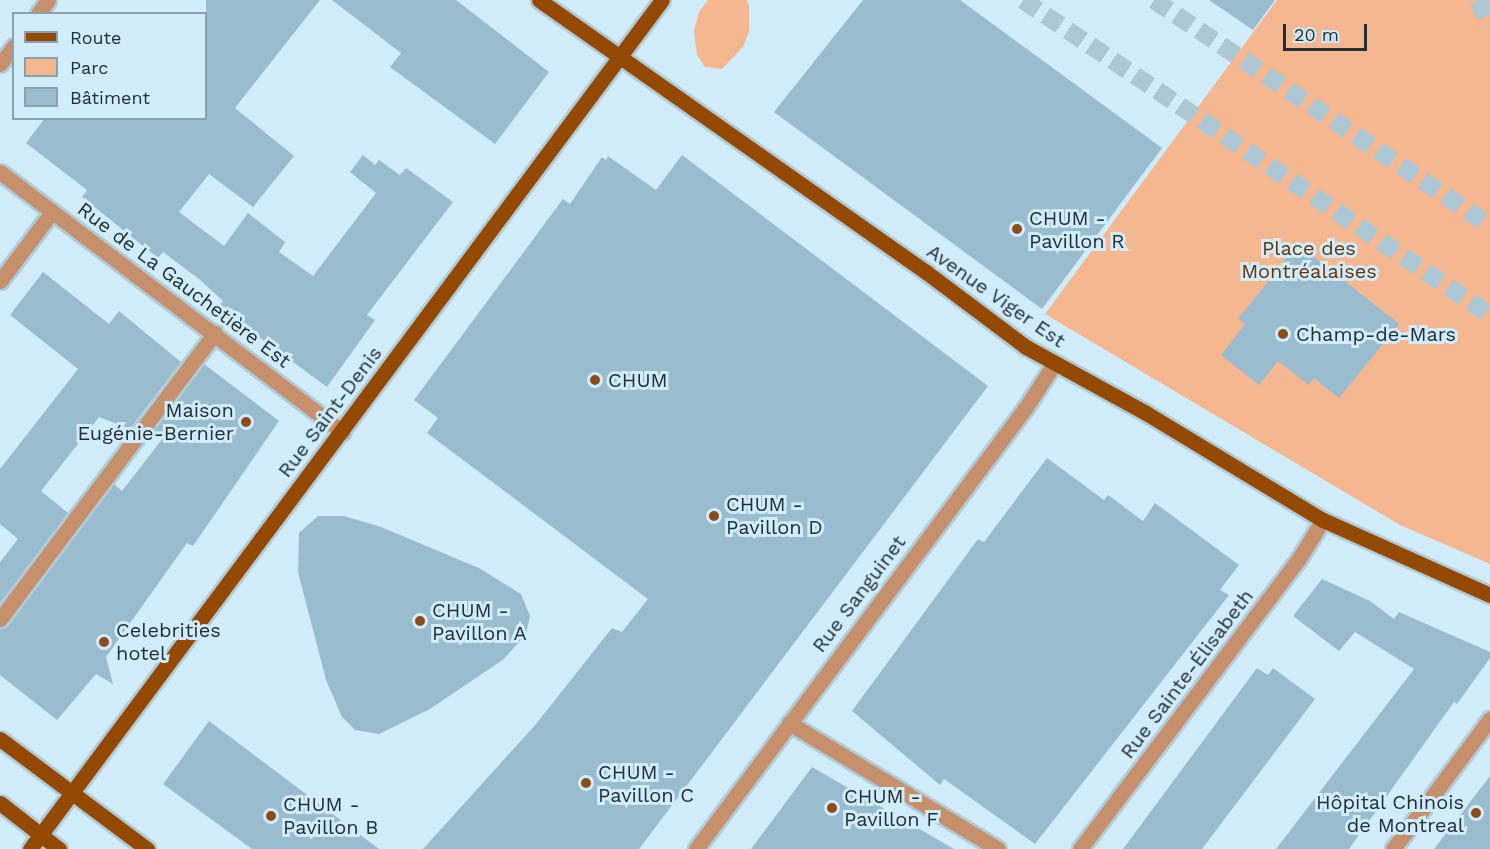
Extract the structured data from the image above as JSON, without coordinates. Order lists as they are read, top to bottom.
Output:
{
  "streets": {
    "main road": ["Avenue Viger Est", "Rue Saint-Denis"],
    "street": ["Rue de La Gauchetière Est", "Rue Sanguinet", "Rue Sainte-Élisabeth"]
  },
  "crossings": [
    ["Rue de La Gauchetière Est", "Rue Saint-Denis"],
    ["Avenue Viger Est", "Rue Saint-Denis"],
    ["Avenue Viger Est", "Rue Sanguinet"],
    ["Avenue Viger Est", "Rue Sainte-Élisabeth"]
  ],
  "parks": ["Place des Montréalaises"],
  "places": [
    "CHUM - Pavillon R",
    "Champ-de-Mars",
    "CHUM",
    "Maison Eugénie-Bernier",
    "CHUM - Pavillon D",
    "CHUM - Pavillon A",
    "Celebrities hotel",
    "CHUM - Pavillon C",
    "CHUM - Pavillon F",
    "Hôpital Chinois de Montreal",
    "CHUM - Pavillon B"
  ],
  "legend": ["Route", "Parc", "Bâtiment"],
  "scale_bar": "20 m"
}
